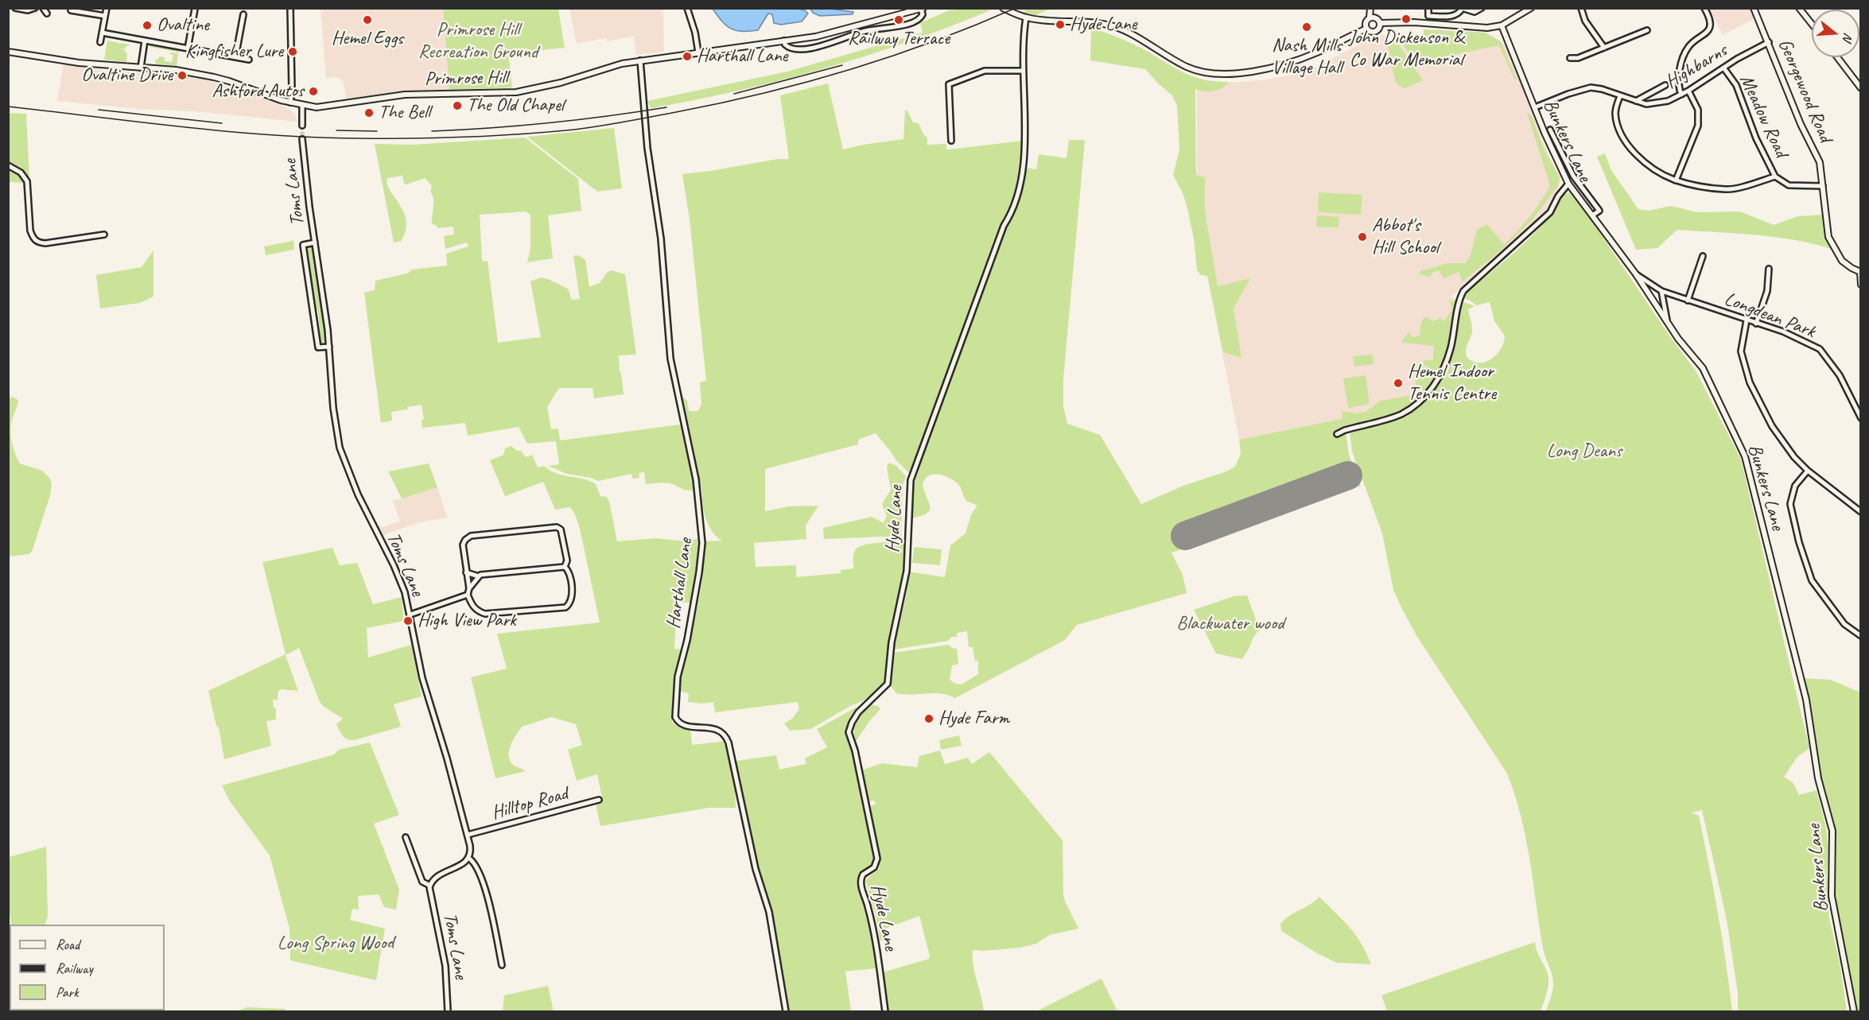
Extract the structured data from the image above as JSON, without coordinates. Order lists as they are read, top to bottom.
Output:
{
  "streets": {
    "street": [
      "Highbarns",
      "Primrose Hill",
      "Georgewood Road",
      "Meadow Road",
      "Bunkers Lane",
      "Toms Lane",
      "Longdean Park",
      "Hyde Lane",
      "Harthall Lane",
      "Hilltop Road"
    ]
  },
  "crossings": [
    ["Highbarns", "Georgewood Road"],
    ["Highbarns", "Meadow Road"],
    ["Highbarns", "Bunkers Lane"],
    ["Primrose Hill", "Harthall Lane"],
    ["Bunkers Lane", "Longdean Park"],
    ["Toms Lane", "Hilltop Road"]
  ],
  "parks": [
    "Primrose Hill Recreation Ground",
    "Long Deans",
    "Blackwater wood",
    "Long Spring Wood"
  ],
  "places": [
    "John Dickenson & Co War Memorial",
    "Hemel Eggs",
    "Railway Terrace",
    "Hyde Lane",
    "Ovaltine",
    "Nash Mills Village Hall",
    "Kingfisher Lure",
    "Harthall Lane",
    "Ovaltine Drive",
    "Ashford Autos",
    "The Old Chapel",
    "The Bell",
    "Abbot's Hill School",
    "Hemel Indoor Tennis Centre",
    "High View Park",
    "Hyde Farm"
  ],
  "legend": ["Road", "Railway", "Park"],
  "north": "right"
}
